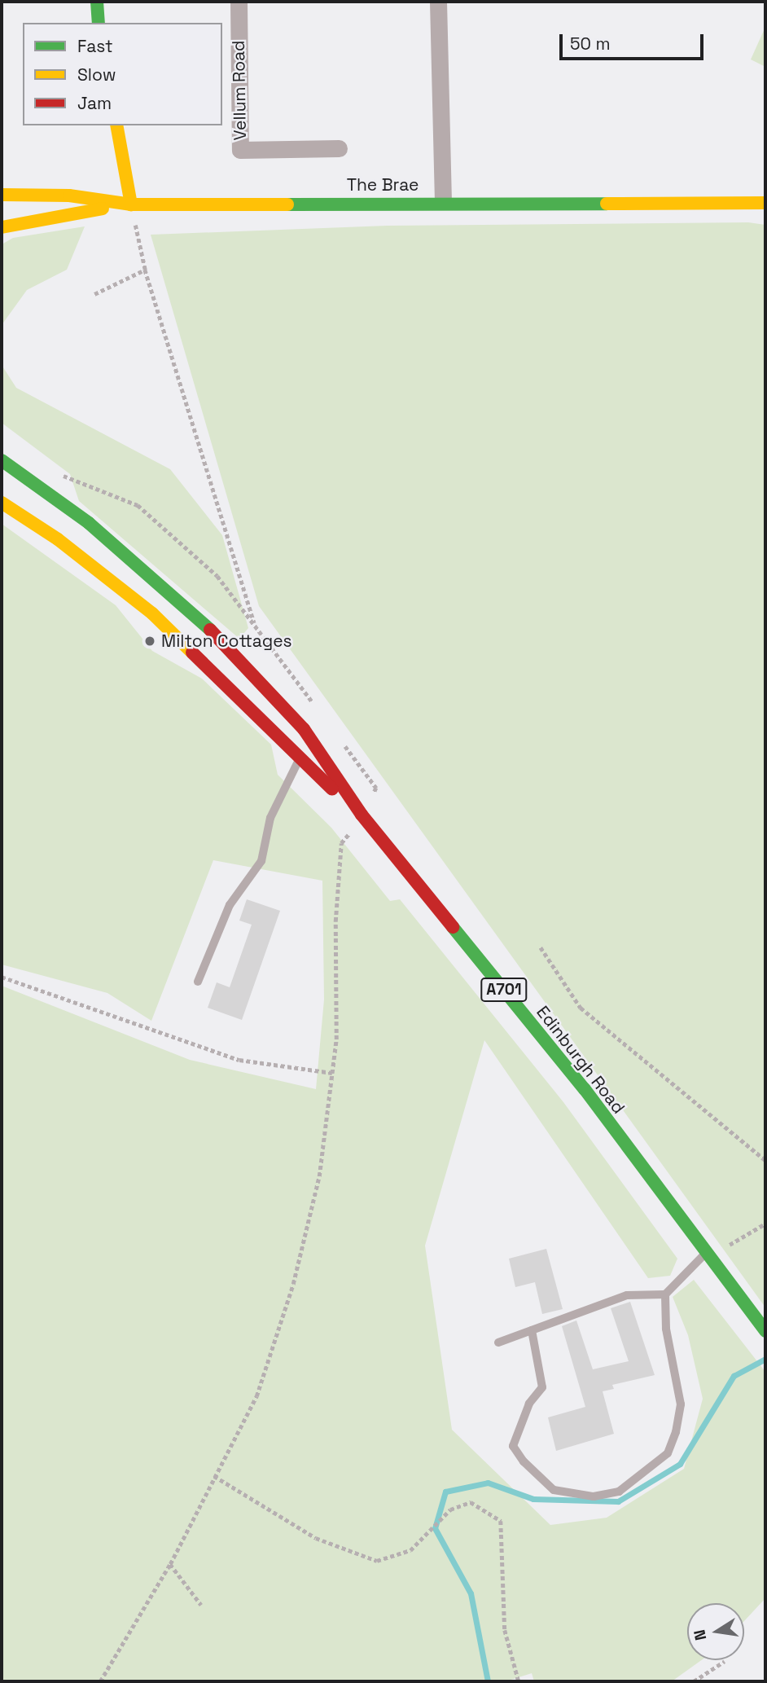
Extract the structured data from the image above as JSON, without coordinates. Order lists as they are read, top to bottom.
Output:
{
  "streets": {
    "main road": ["The Brae", "A701", "Edinburgh Road"],
    "street": ["Vellum Road"]
  },
  "crossings": [
    ["A701", "Edinburgh Road"]
  ],
  "places": ["Milton Cottages"],
  "legend": ["Fast", "Slow", "Jam"],
  "scale_bar": "50 m",
  "north": "left"
}
